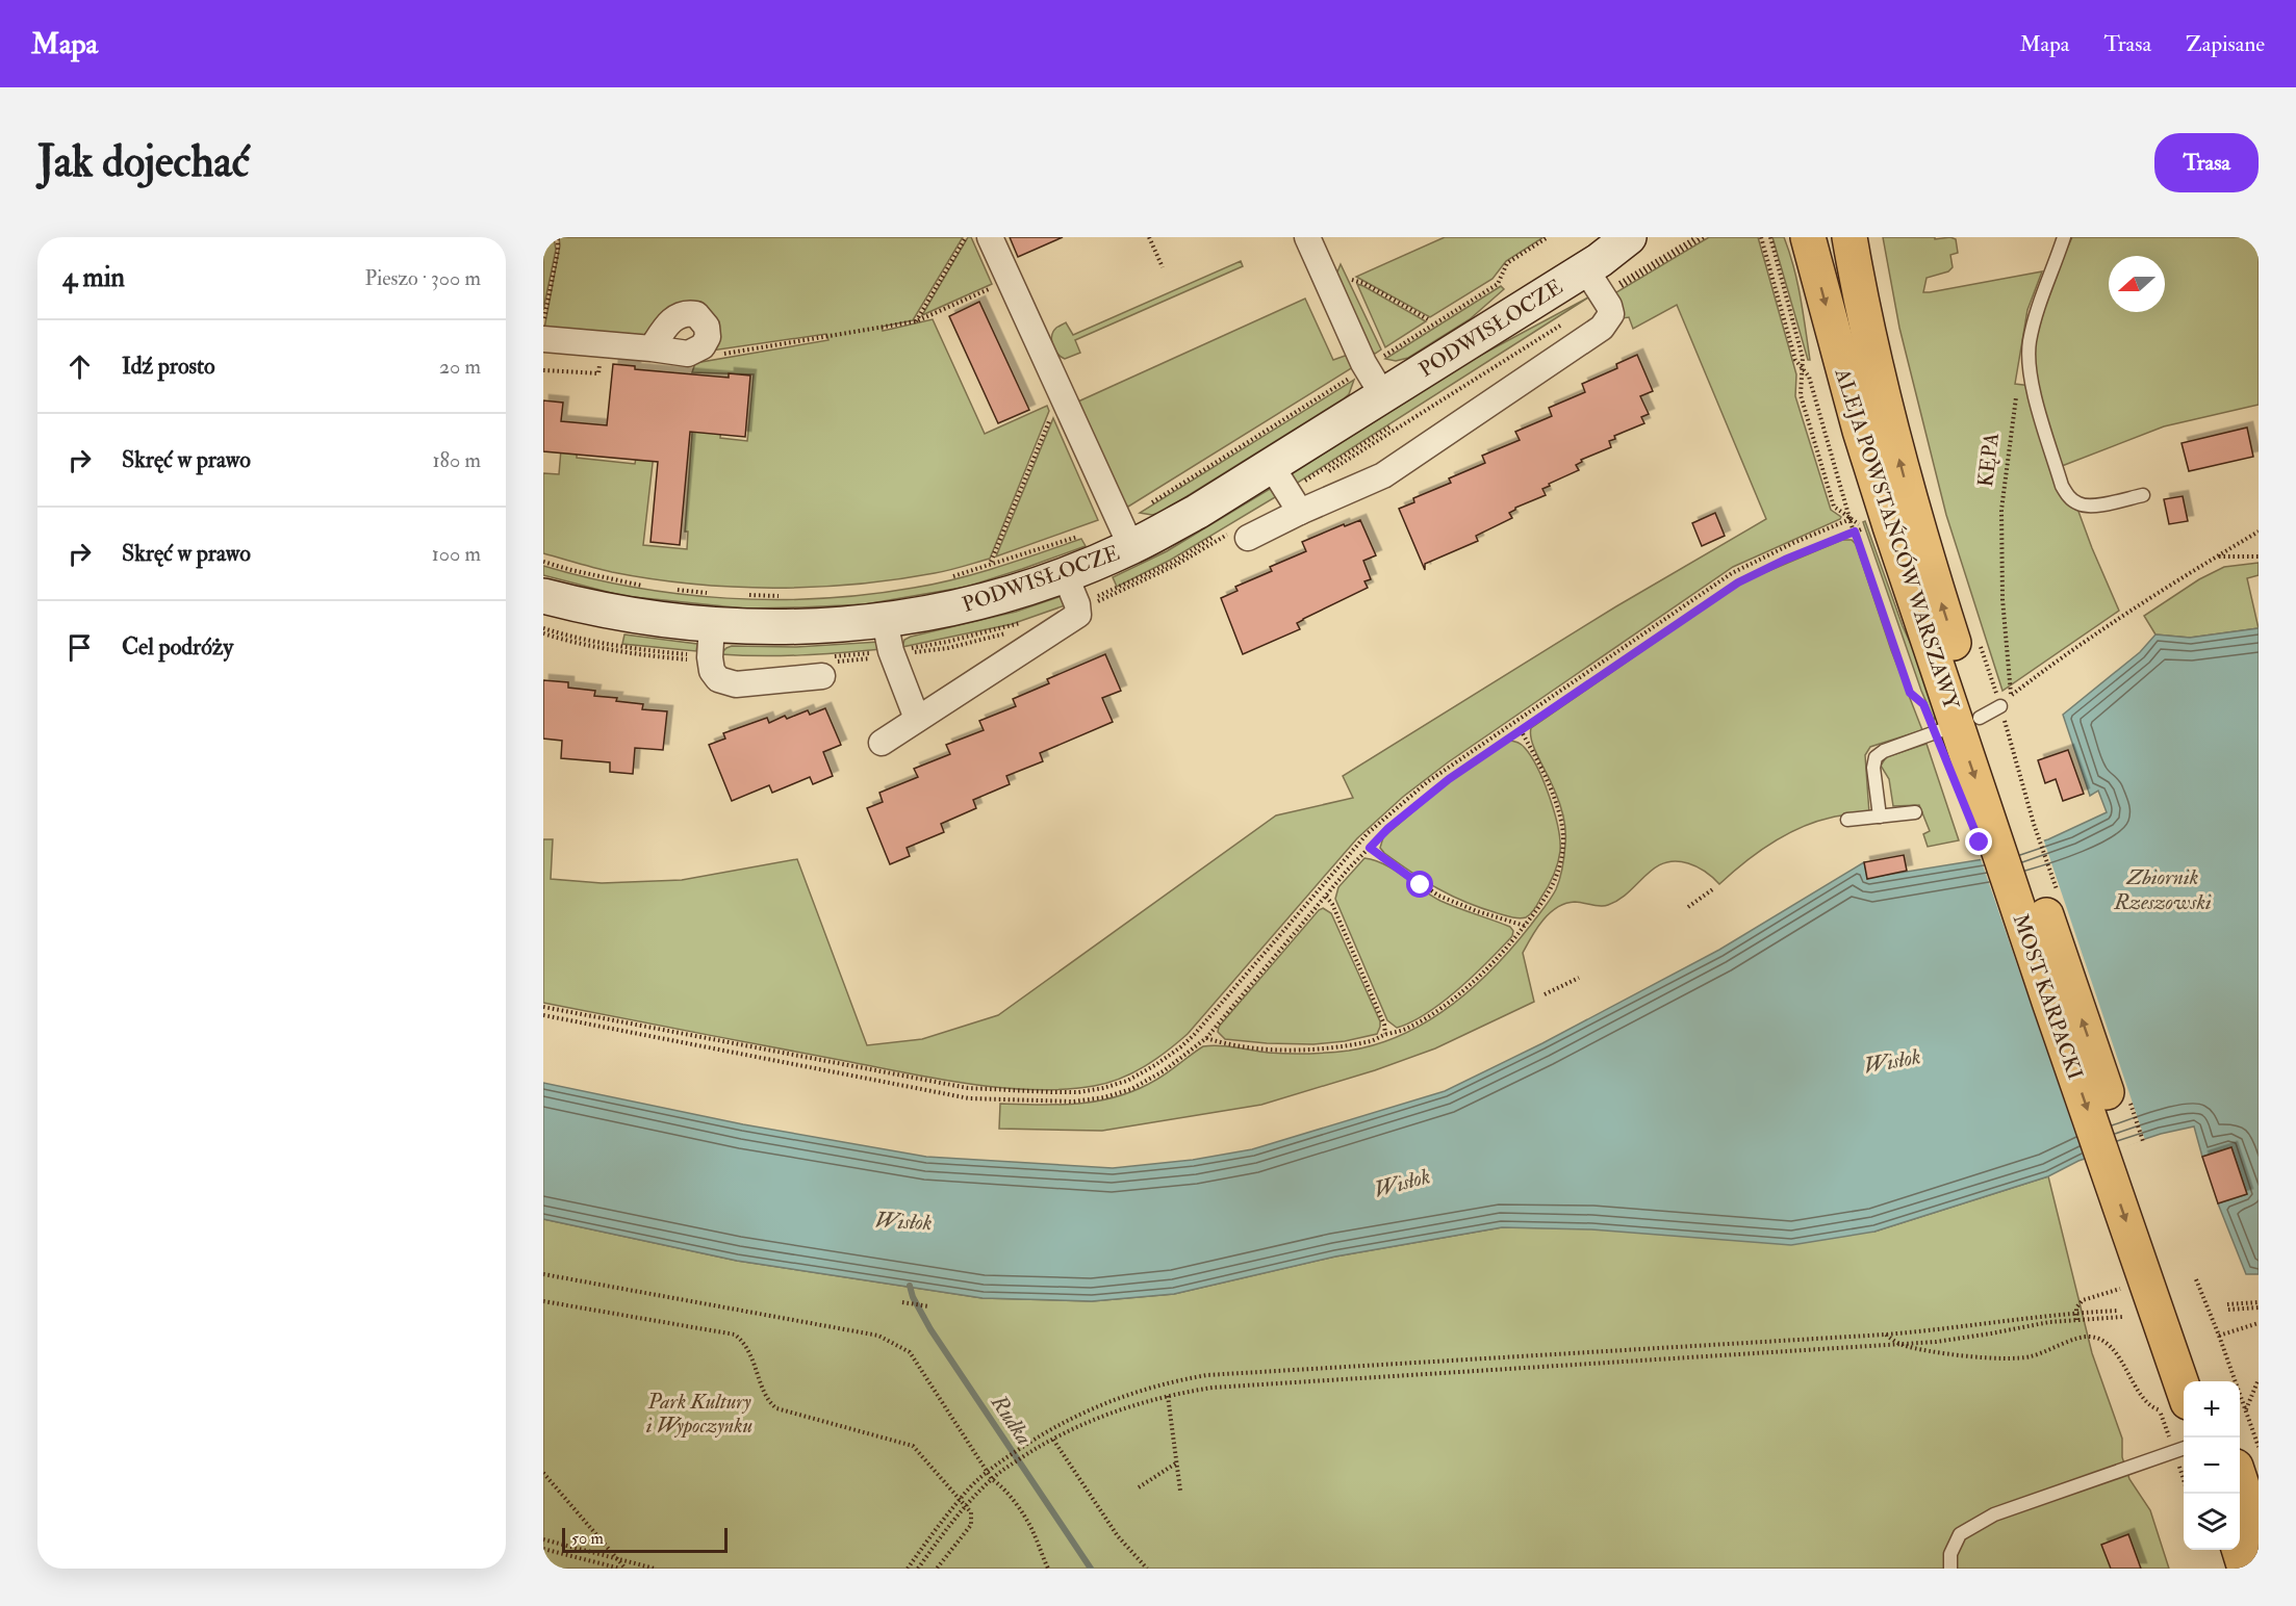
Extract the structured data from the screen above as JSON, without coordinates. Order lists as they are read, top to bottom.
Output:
{
  "streets": {
    "main road": ["ALEJA POWSTAŃCÓW WARSZAWY", "MOST KARPACKI"],
    "street": ["PODWISŁOCZE"],
    "path": ["KĘPA"]
  },
  "crossings": [
    ["ALEJA POWSTAŃCÓW WARSZAWY", "MOST KARPACKI"]
  ],
  "water": ["Zbiornik Rzeszowski", "Wisłok", "Rudka"],
  "parks": ["Park Kultury i Wypoczynku"],
  "scale_bar": "50 m",
  "north": "left",
  "page": {
    "header": "Mapa",
    "nav": ["Mapa", "Trasa", "Zapisane"],
    "buttons": "Trasa",
    "title": "Jak dojechać",
    "heading": ["4 min", "Pieszo · 300 m"],
    "list": [
      ["Idź prosto", "20 m"],
      ["Skręć w prawo", "180 m"],
      ["Skręć w prawo", "100 m"],
      "Cel podróży"
    ],
    "map_buttons": ["+", "−"],
    "scale": "50 m"
  }
}
